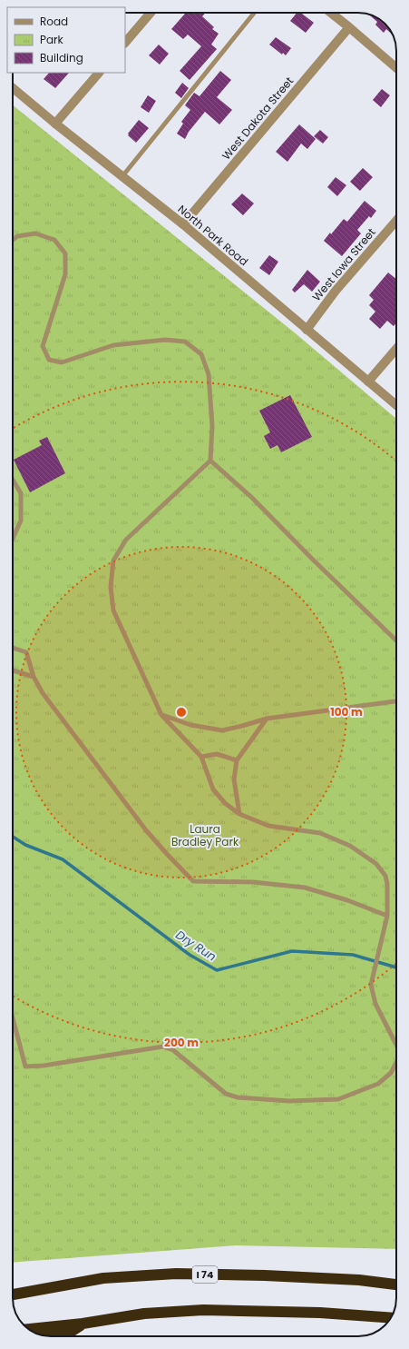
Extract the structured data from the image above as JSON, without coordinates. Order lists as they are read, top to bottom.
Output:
{
  "streets": {
    "highway": ["I 74"],
    "street": ["West Dakota Street", "North Park Road", "West Iowa Street"]
  },
  "crossings": [
    ["West Dakota Street", "North Park Road"],
    ["North Park Road", "West Iowa Street"]
  ],
  "water": ["Dry Run"],
  "parks": ["Laura Bradley Park"],
  "legend": ["Road", "Park", "Building"],
  "rings": ["100 m", "200 m"]
}
